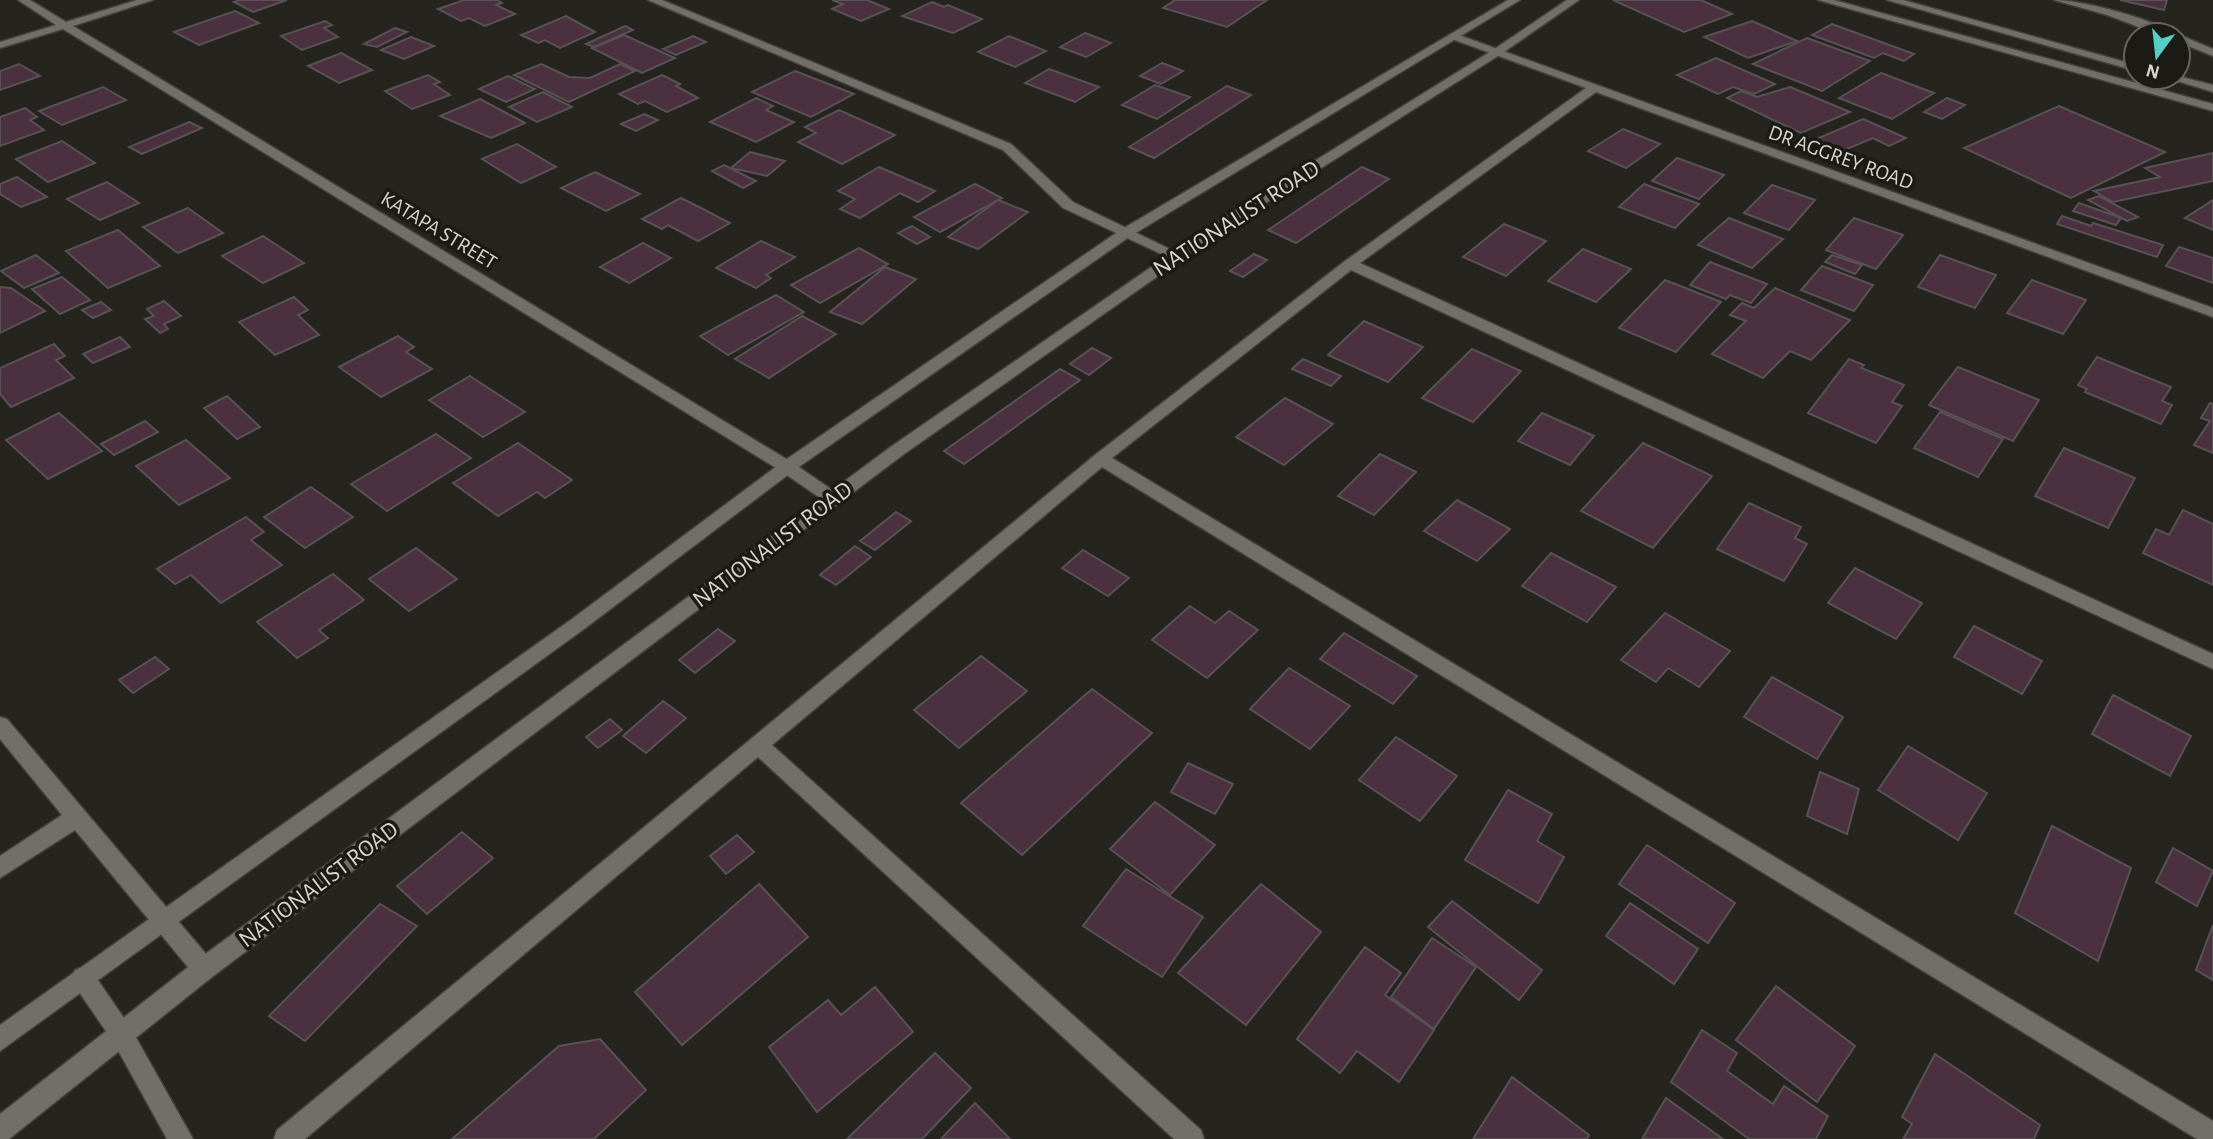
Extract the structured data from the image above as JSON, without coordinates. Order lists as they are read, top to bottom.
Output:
{
  "streets": {
    "street": ["DR AGGREY ROAD", "NATIONALIST ROAD", "KATAPA STREET"]
  },
  "crossings": [
    ["DR AGGREY ROAD", "NATIONALIST ROAD"],
    ["NATIONALIST ROAD", "KATAPA STREET"]
  ],
  "north": "bottom"
}
